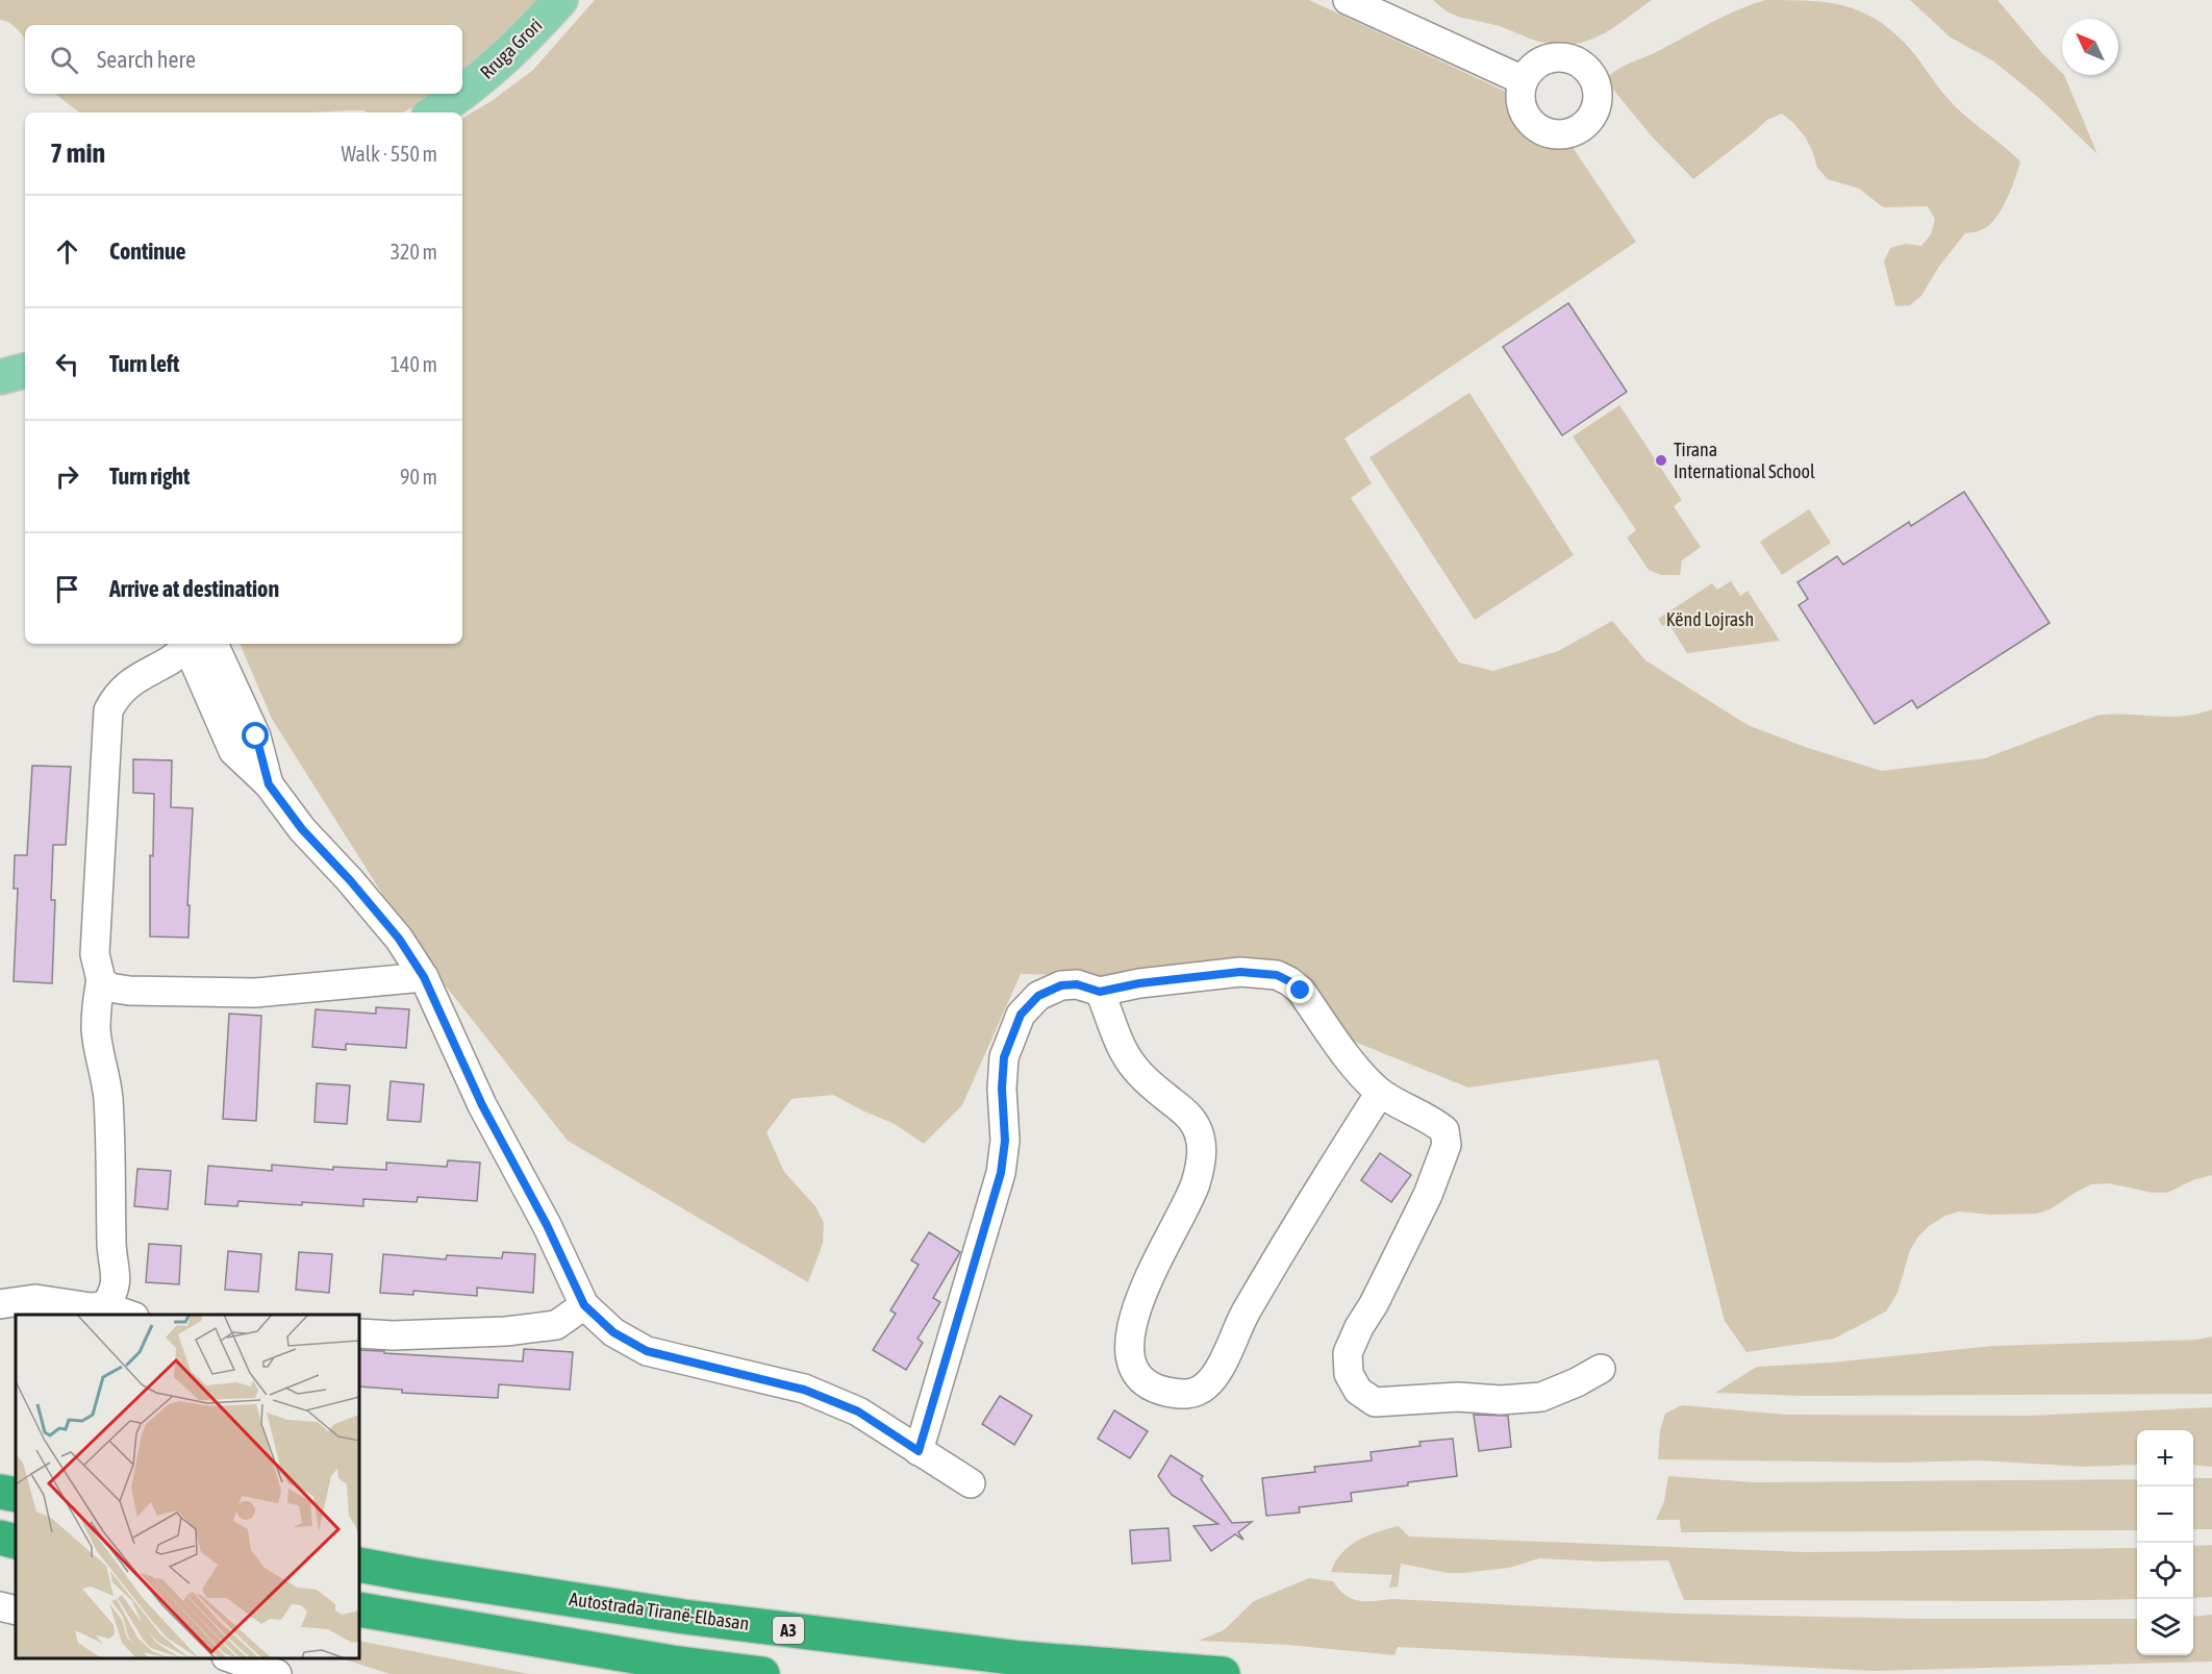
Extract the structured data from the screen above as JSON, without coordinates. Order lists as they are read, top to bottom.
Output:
{
  "streets": {
    "highway": ["Autostrada Tiranë-Elbasan", "A3"],
    "main road": ["Rruga Grori"]
  },
  "parks": ["Kënd Lojrash"],
  "places": ["Tirana International School"],
  "north": "top left",
  "page": {
    "search": "Search here",
    "heading": ["7 min", "Walk · 550 m"],
    "list": [
      ["Continue", "320 m"],
      ["Turn left", "140 m"],
      ["Turn right", "90 m"],
      "Arrive at destination"
    ],
    "map_buttons": ["+", "−"]
  }
}
